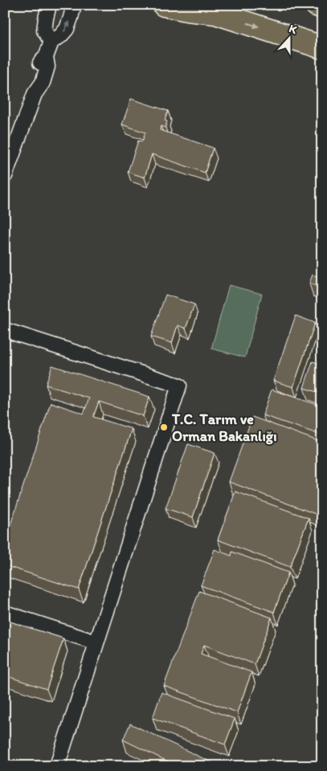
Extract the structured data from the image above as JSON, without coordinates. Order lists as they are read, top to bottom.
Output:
{
  "places": ["T.C. Tarım ve Orman Bakanlığı"],
  "north": "top"
}
